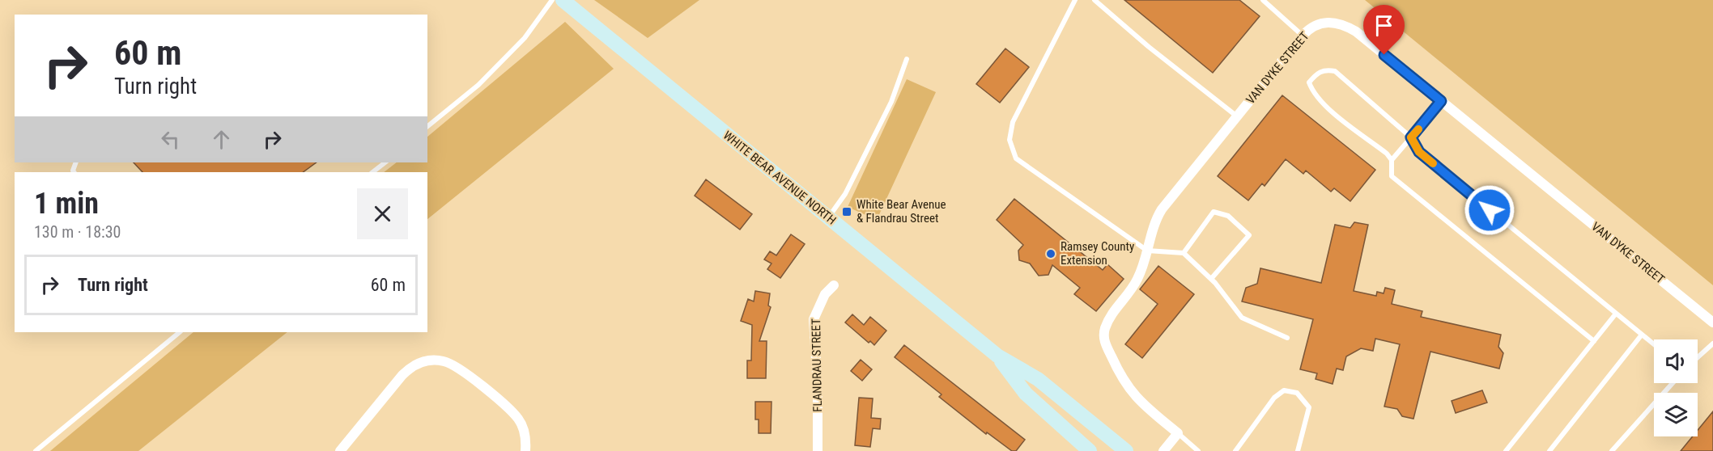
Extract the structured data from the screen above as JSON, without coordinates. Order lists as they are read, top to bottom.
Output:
{
  "streets": {
    "main road": ["WHITE BEAR AVENUE NORTH"],
    "street": ["VAN DYKE STREET", "FLANDRAU STREET"]
  },
  "places": {
    "transit": ["White Bear Avenue & Flandrau Street"],
    "other": ["Ramsey County Extension"]
  },
  "page": {
    "turn": ["60 m", "Turn right"],
    "heading": ["1 min", "130 m · 18:30"],
    "list": [
      {
        "name": "Turn right",
        "value": "60 m"
      }
    ]
  }
}
